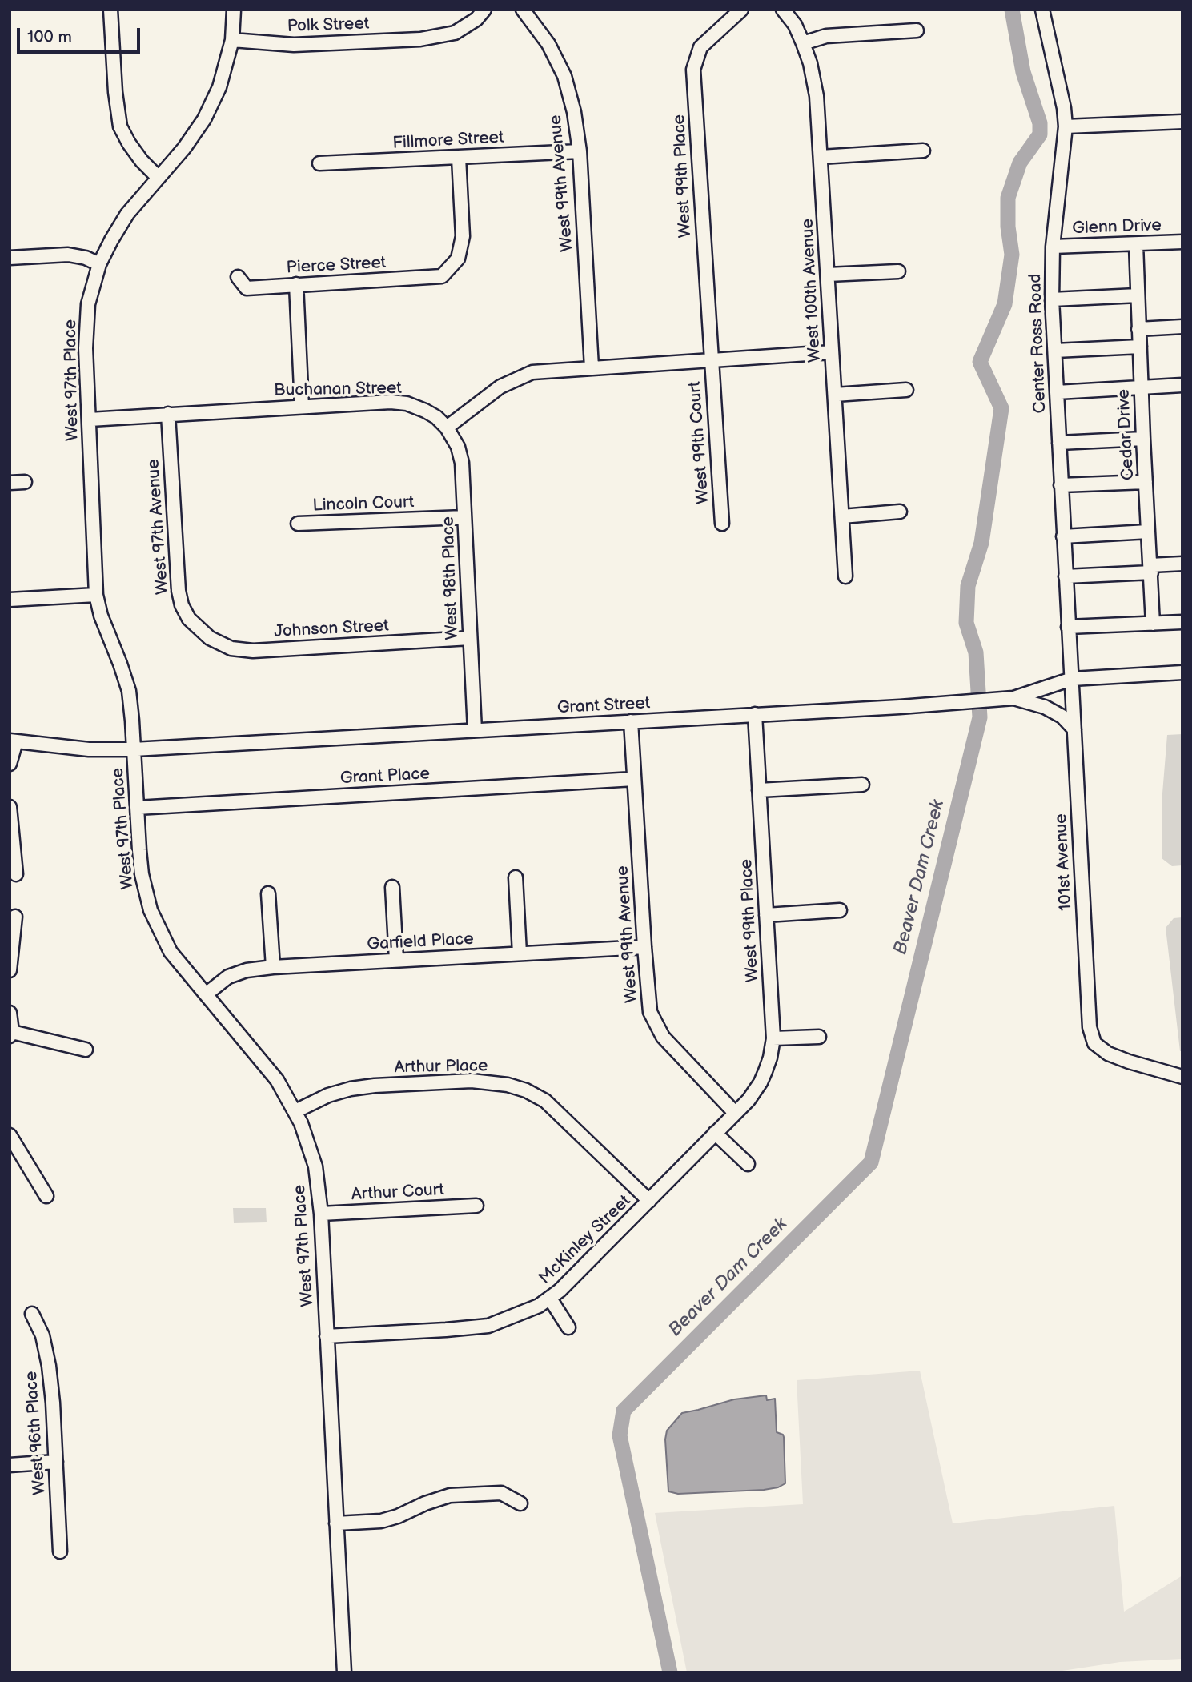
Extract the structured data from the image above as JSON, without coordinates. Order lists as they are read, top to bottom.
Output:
{
  "streets": {
    "street": [
      "Polk Street",
      "Fillmore Street",
      "West 99th Place",
      "West 99th Avenue",
      "Glenn Drive",
      "Pierce Street",
      "West 100th Avenue",
      "Center Ross Road",
      "West 97th Place",
      "Buchanan Street",
      "Cedar Drive",
      "West 99th Court",
      "Lincoln Court",
      "West 97th Avenue",
      "West 98th Place",
      "Johnson Street",
      "Grant Street",
      "Grant Place",
      "101st Avenue",
      "Garfield Place",
      "Arthur Place",
      "Arthur Court",
      "McKinley Street",
      "West 96th Place"
    ]
  },
  "crossings": [
    ["Polk Street", "West 97th Place"],
    ["Fillmore Street", "West 99th Avenue"],
    ["Fillmore Street", "Pierce Street"],
    ["West 99th Place", "West 99th Avenue"],
    ["West 99th Place", "West 99th Court"],
    ["West 99th Place", "Grant Street"],
    ["West 99th Place", "McKinley Street"],
    ["West 99th Avenue", "Grant Street"],
    ["West 99th Avenue", "Grant Place"],
    ["West 99th Avenue", "Garfield Place"],
    ["West 99th Avenue", "McKinley Street"],
    ["Glenn Drive", "Center Ross Road"],
    ["Glenn Drive", "Cedar Drive"],
    ["Center Ross Road", "Grant Street"],
    ["Center Ross Road", "101st Avenue"],
    ["West 97th Place", "Buchanan Street"],
    ["West 97th Place", "Grant Street"],
    ["West 97th Place", "Grant Place"],
    ["West 97th Place", "Garfield Place"],
    ["West 97th Place", "Arthur Place"],
    ["West 97th Place", "Arthur Court"],
    ["West 97th Place", "McKinley Street"],
    ["Buchanan Street", "West 97th Avenue"],
    ["Buchanan Street", "West 98th Place"],
    ["Lincoln Court", "West 98th Place"],
    ["West 97th Avenue", "Johnson Street"],
    ["West 98th Place", "Johnson Street"],
    ["West 98th Place", "Grant Street"],
    ["Grant Street", "101st Avenue"],
    ["Arthur Place", "McKinley Street"]
  ],
  "water": ["Beaver Dam Creek"],
  "scale_bar": "100 m"
}
